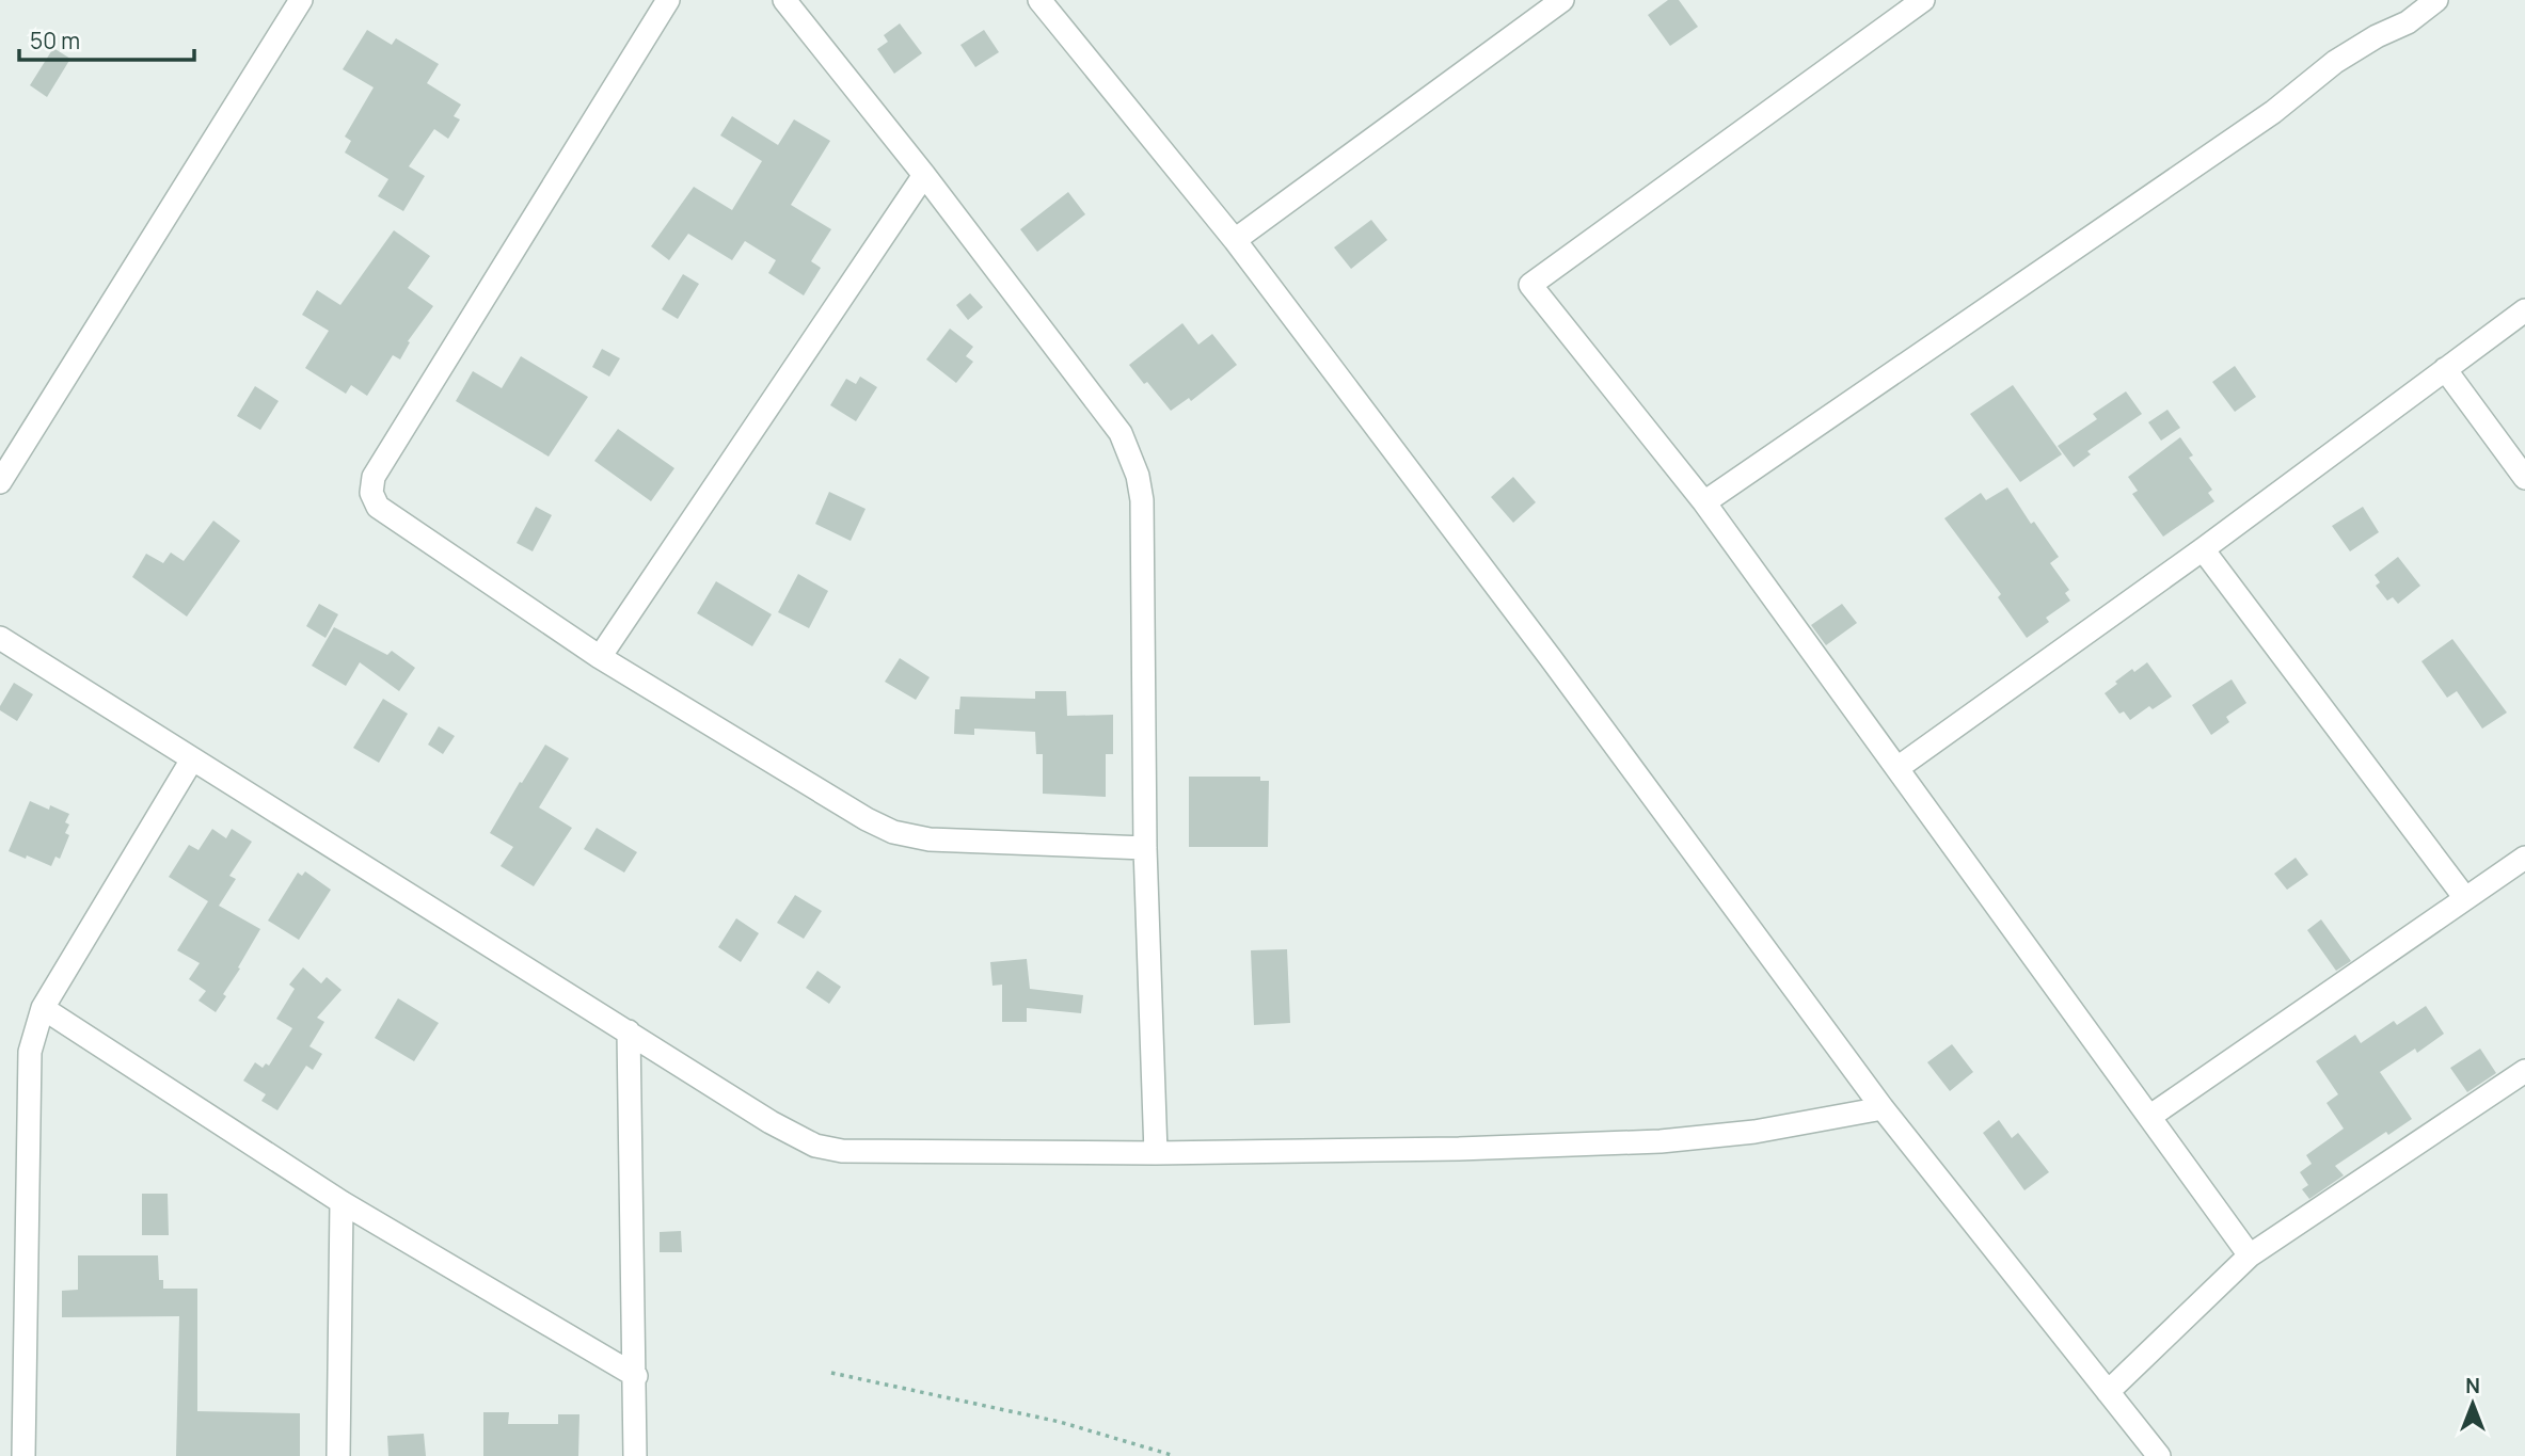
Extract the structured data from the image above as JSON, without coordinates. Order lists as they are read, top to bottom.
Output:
{
  "scale_bar": "50 m",
  "north": "top"
}
